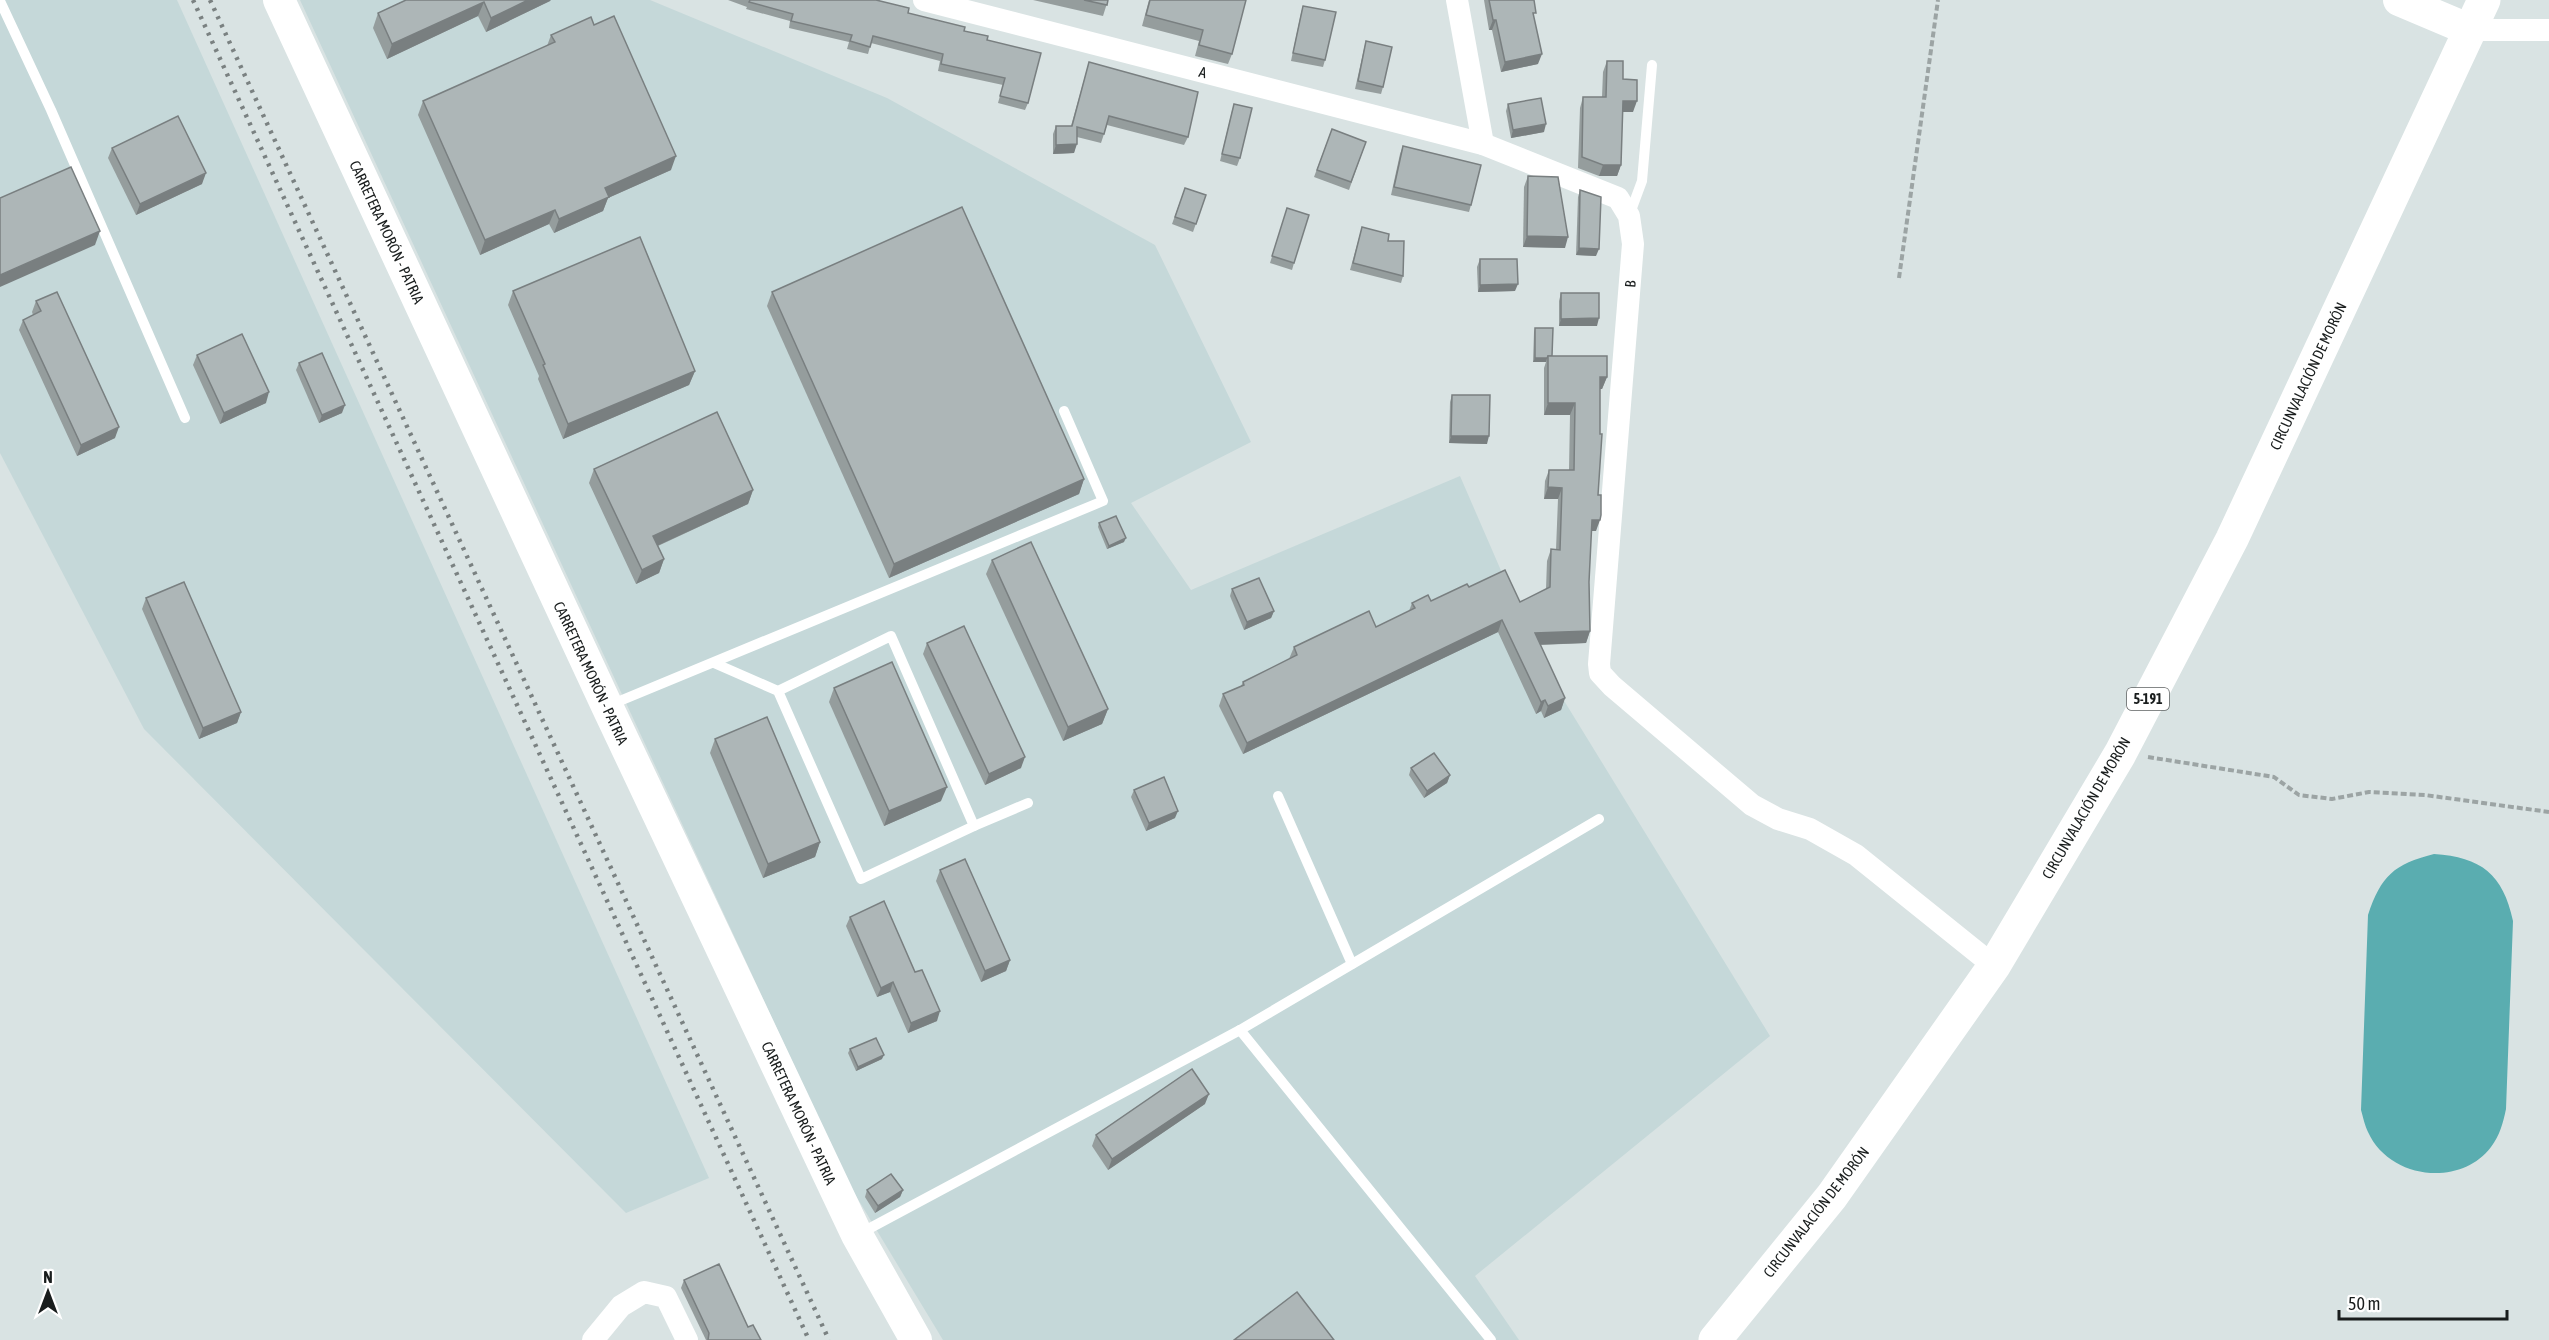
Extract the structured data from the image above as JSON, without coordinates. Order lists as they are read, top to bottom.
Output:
{
  "streets": {
    "main road": ["CARRETERA MORÓN - PATRIA", "CIRCUNVALACIÓN DE MORÓN", "5-191"],
    "street": ["A", "B"]
  },
  "crossings": [
    ["B", "CIRCUNVALACIÓN DE MORÓN"]
  ],
  "scale_bar": "50 m",
  "north": "top"
}
